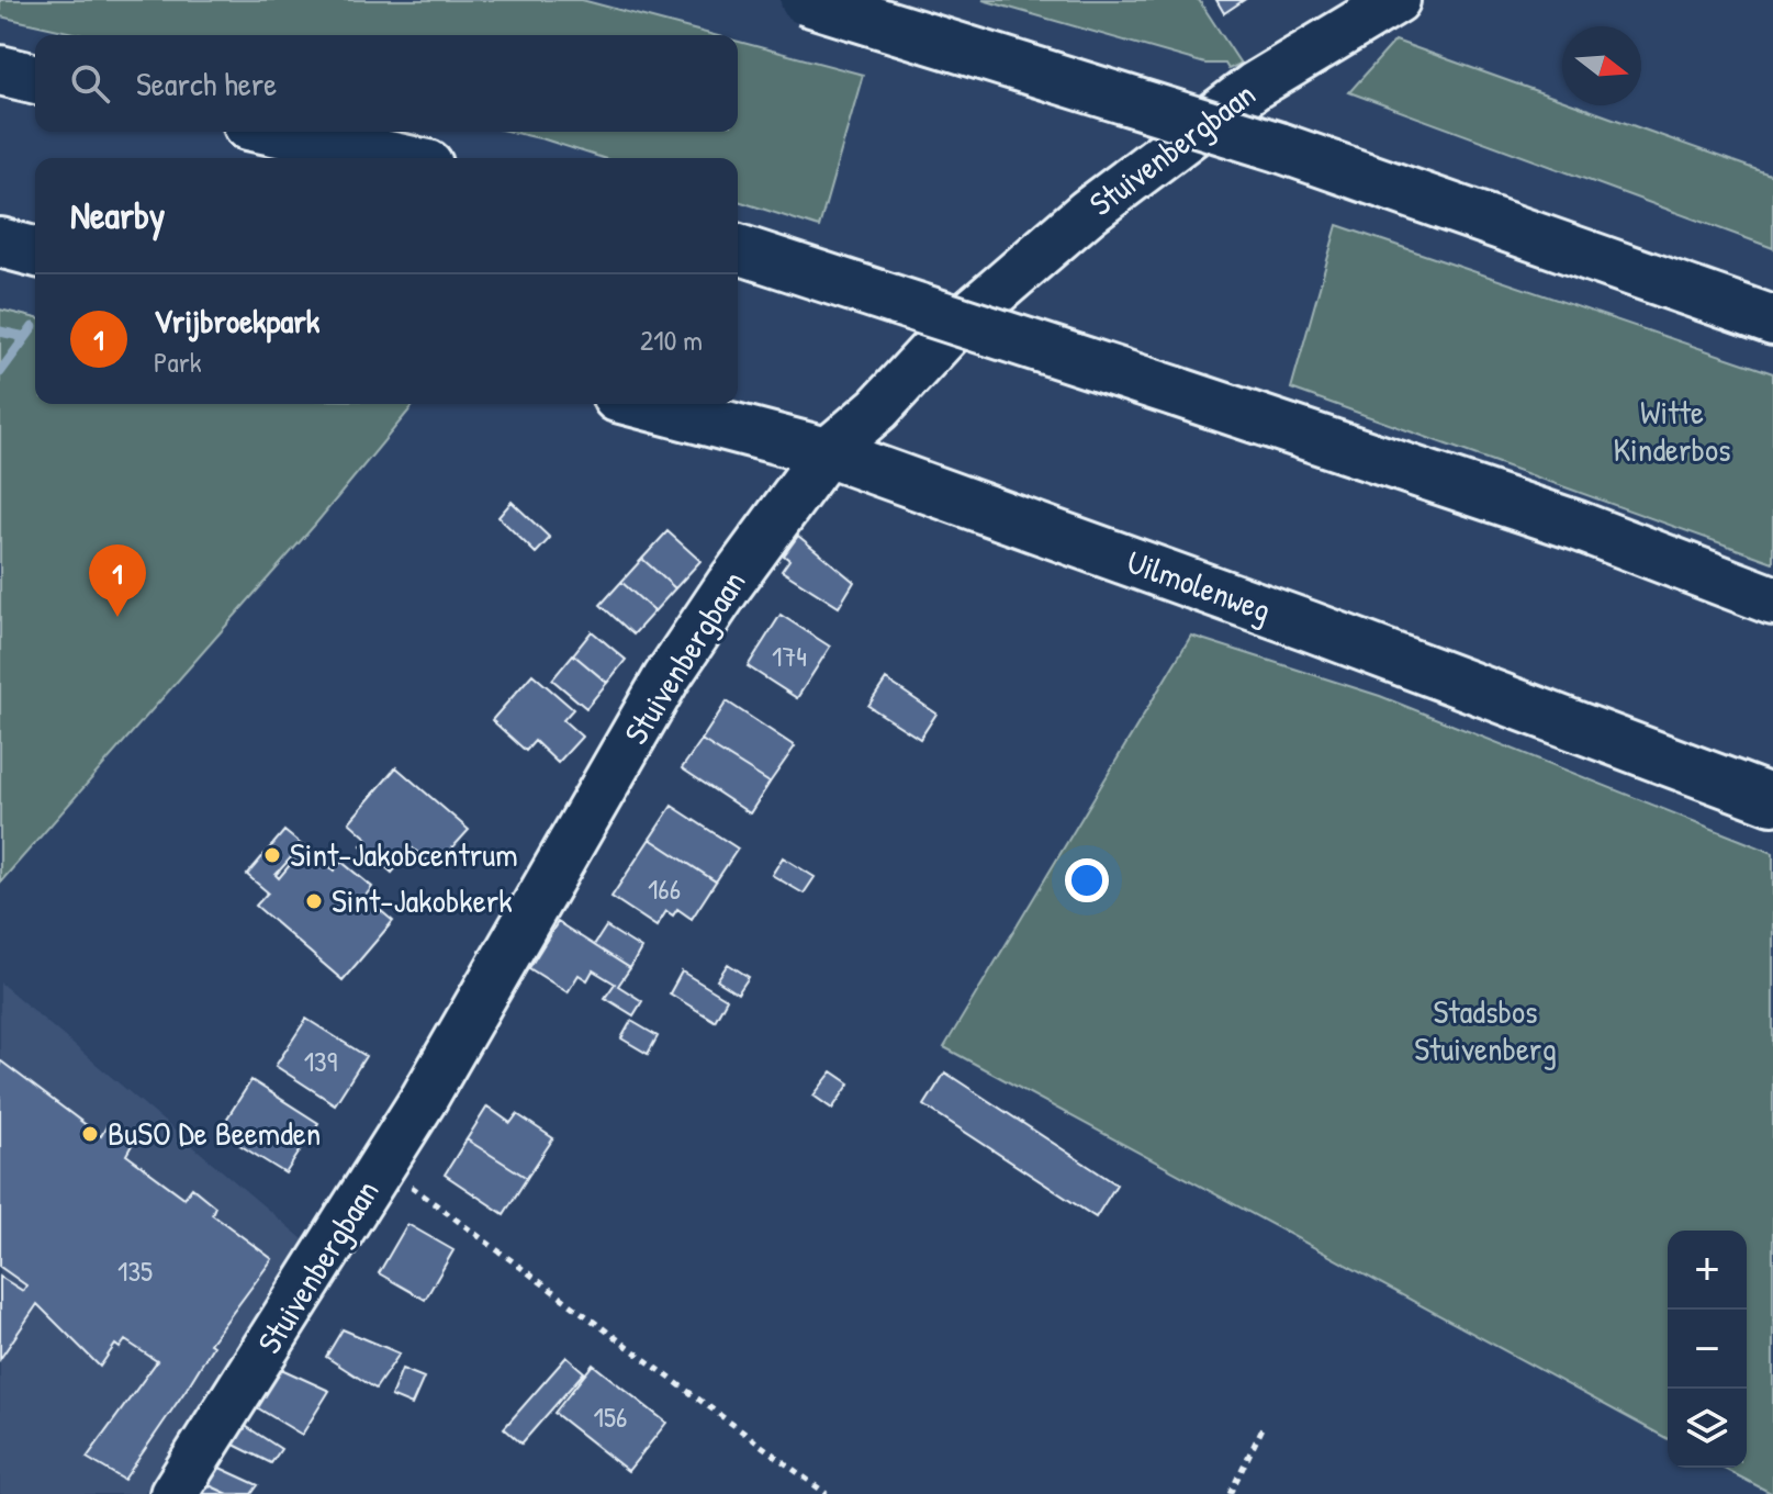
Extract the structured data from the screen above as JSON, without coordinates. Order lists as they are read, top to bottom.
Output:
{
  "streets": {
    "main road": ["Uilmolenweg"],
    "street": ["Stuivenbergbaan"]
  },
  "crossings": [
    ["Stuivenbergbaan", "Uilmolenweg"]
  ],
  "parks": ["Witte Kinderbos", "Stadsbos Stuivenberg"],
  "places": ["Sint-Jakobcentrum", "Sint-Jakobkerk", "BuSO De Beemden"],
  "house_numbers": [
    "174",
    "166",
    "139",
    "135",
    "156"
  ],
  "north": "right",
  "page": {
    "search": "Search here",
    "heading": "Nearby",
    "list": [
      {
        "mark": "1",
        "name": "Vrijbroekpark",
        "note": "Park",
        "value": "210 m"
      }
    ],
    "pins": "1",
    "map_buttons": ["+", "−"]
  }
}
